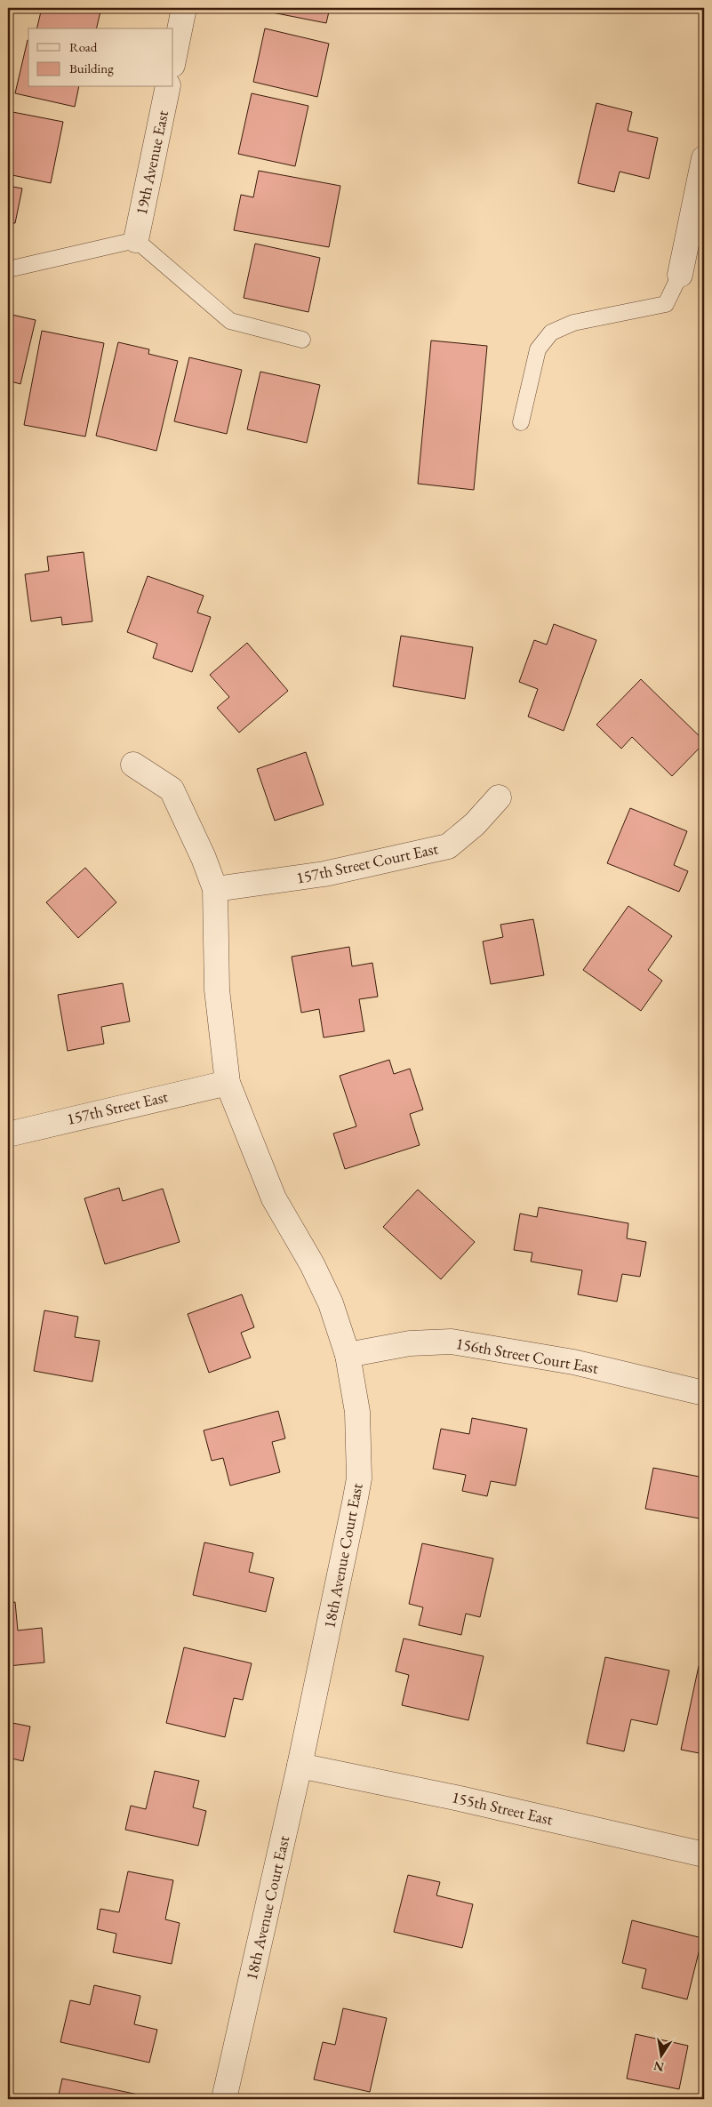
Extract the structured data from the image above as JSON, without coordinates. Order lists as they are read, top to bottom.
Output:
{
  "streets": {
    "street": [
      "19th Avenue East",
      "157th Street Court East",
      "157th Street East",
      "156th Street Court East",
      "18th Avenue Court East",
      "155th Street East"
    ]
  },
  "crossings": [
    ["157th Street Court East", "18th Avenue Court East"],
    ["157th Street East", "18th Avenue Court East"],
    ["156th Street Court East", "18th Avenue Court East"],
    ["18th Avenue Court East", "155th Street East"]
  ],
  "legend": ["Road", "Building"],
  "north": "bottom"
}
